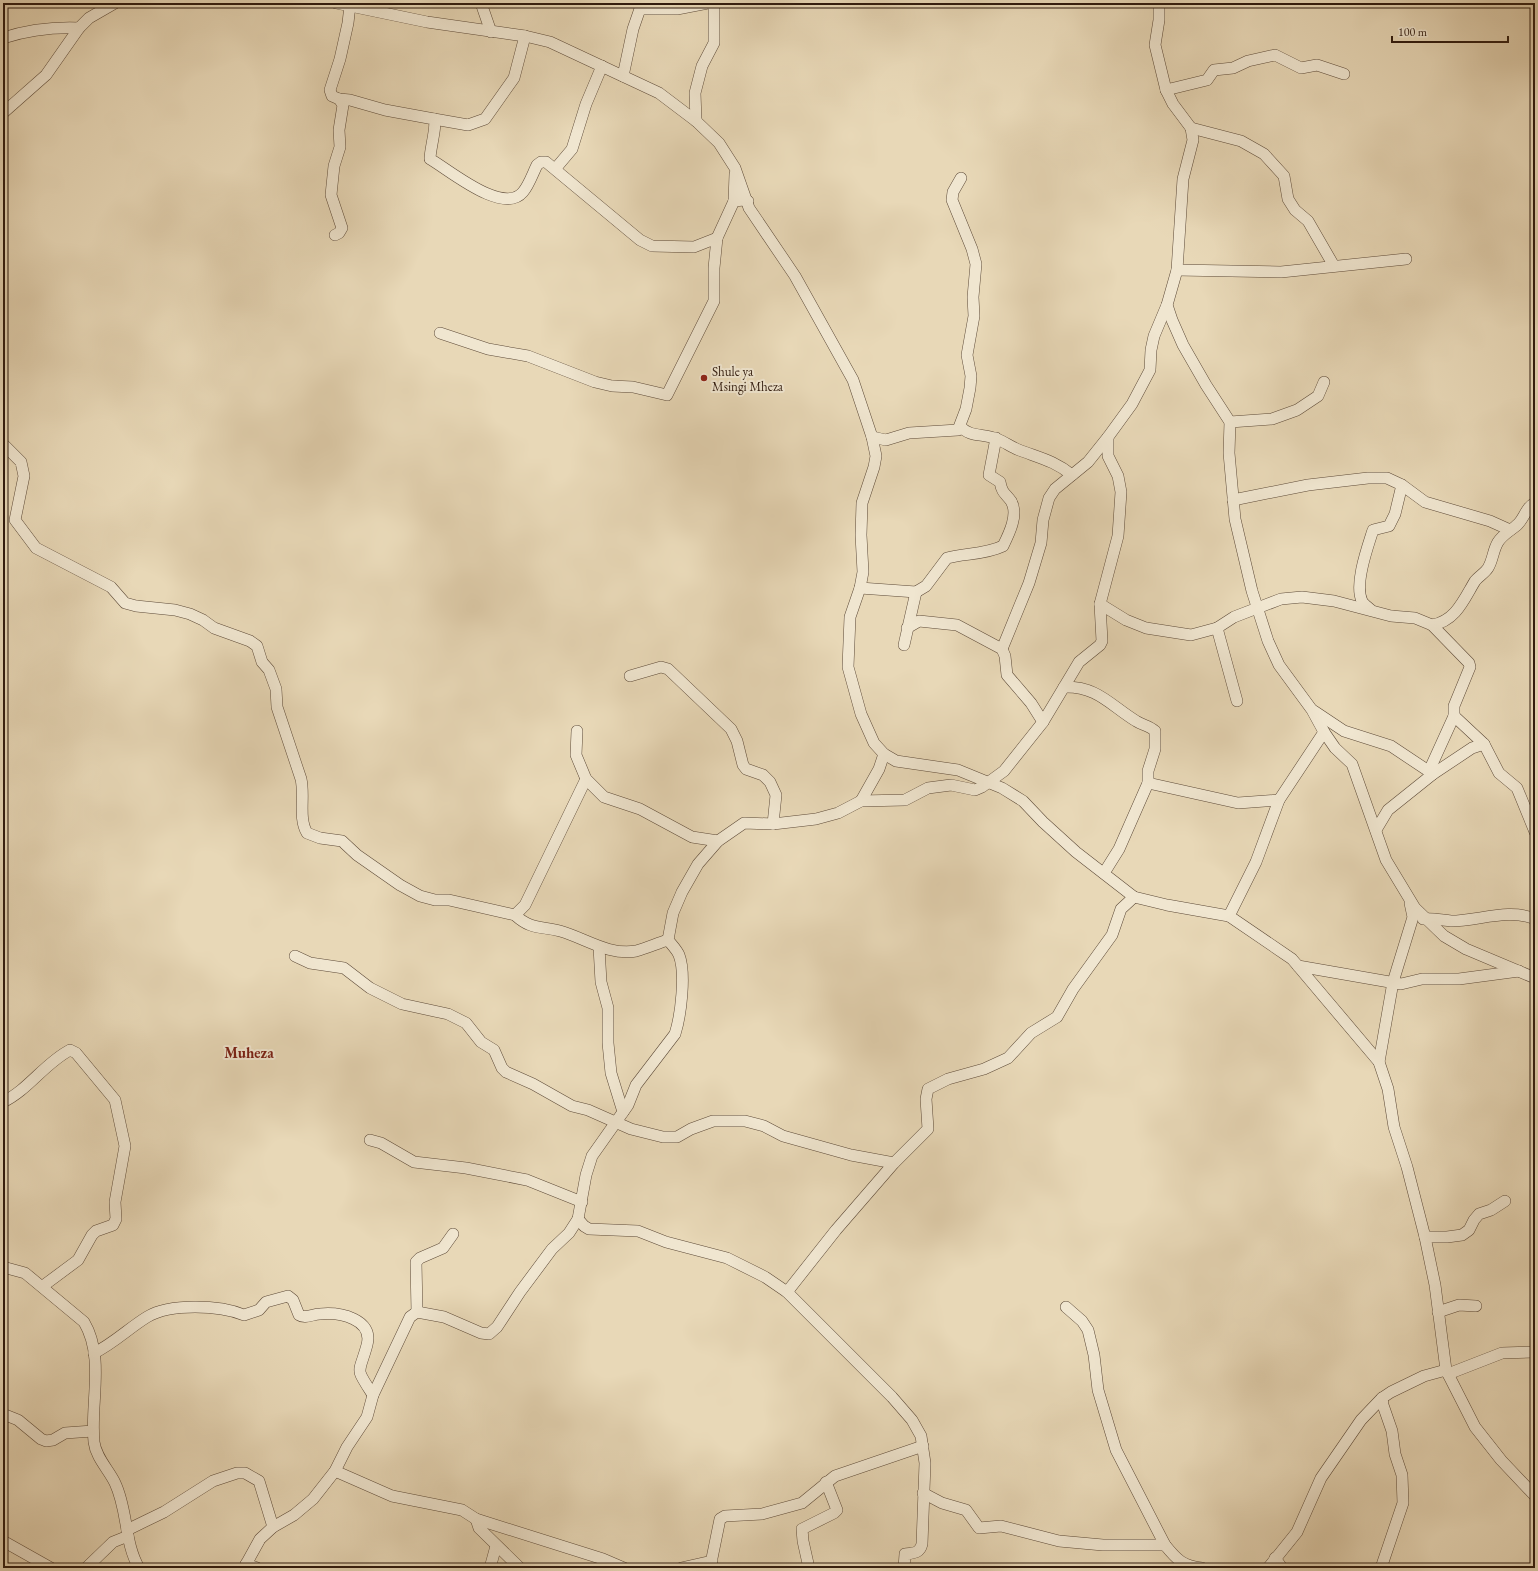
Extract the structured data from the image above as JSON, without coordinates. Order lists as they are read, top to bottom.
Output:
{
  "districts": ["Muheza"],
  "places": ["Shule ya Msingi Mheza"],
  "scale_bar": "100 m"
}
